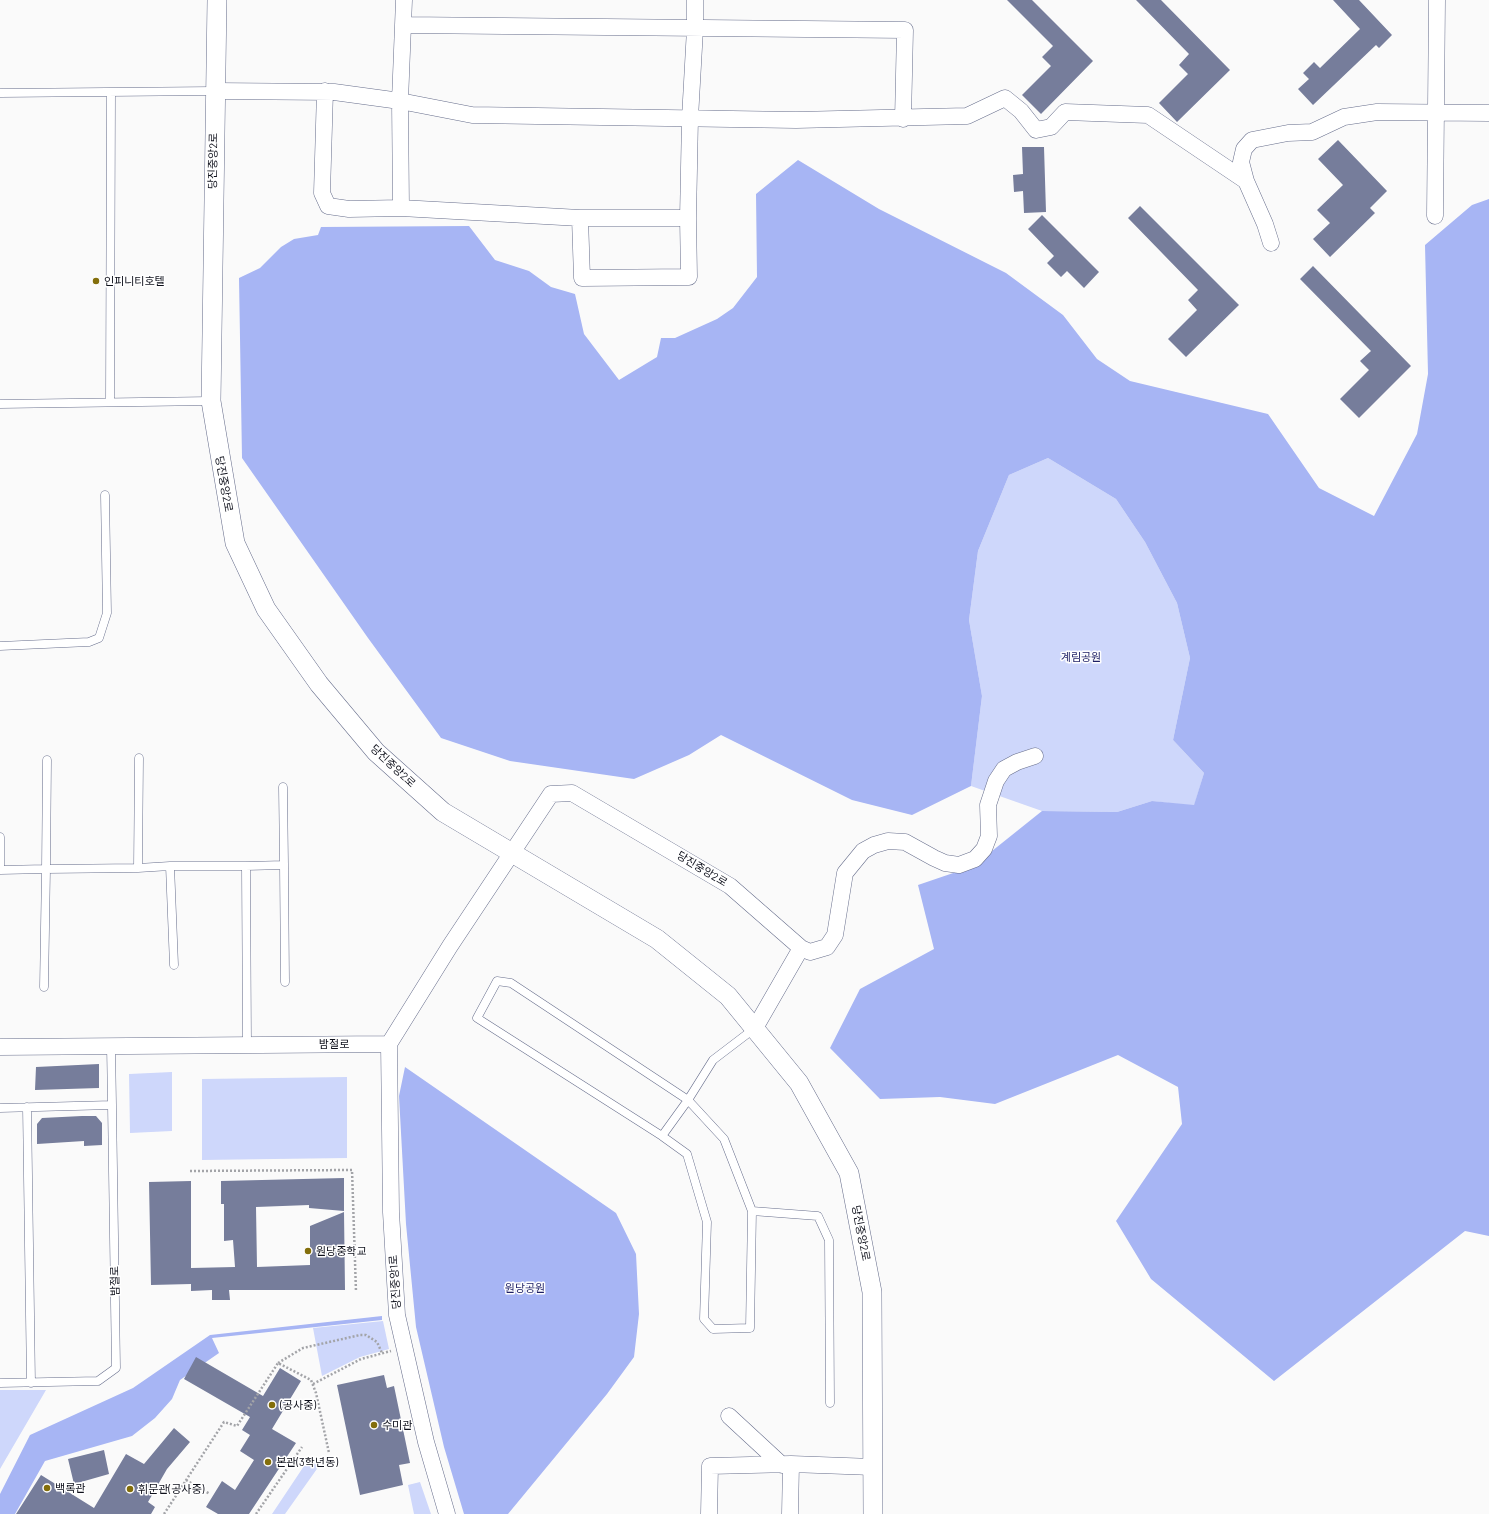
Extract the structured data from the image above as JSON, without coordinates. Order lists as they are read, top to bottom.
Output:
{
  "streets": {
    "street": ["당진중앙2로", "밤절로", "당진중앙1로"]
  },
  "crossings": [
    ["밤절로", "당진중앙1로"]
  ],
  "parks": ["계림공원", "원당공원"],
  "places": [
    "인피니티호텔",
    "원당중학교",
    "(공사중)",
    "수미관",
    "본관(3학년동)",
    "백록관",
    "휘문관(공사중)"
  ]
}
